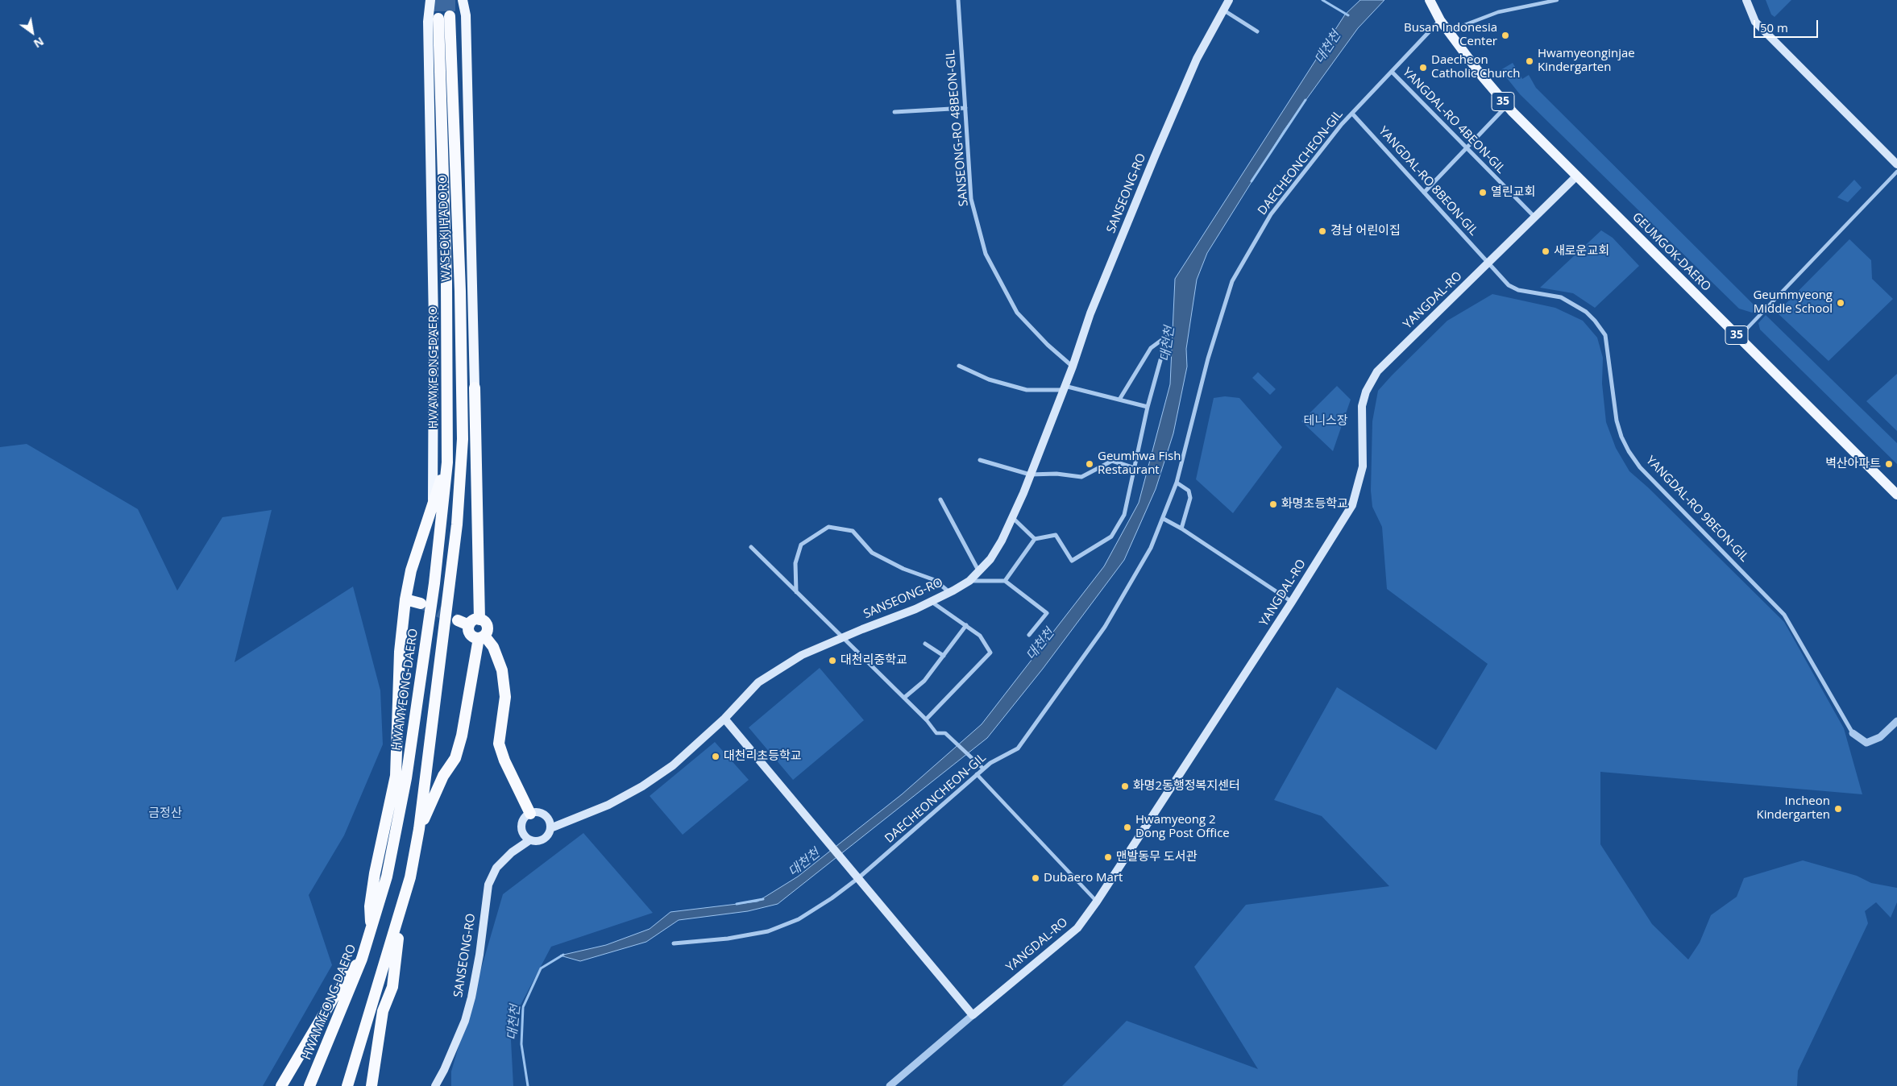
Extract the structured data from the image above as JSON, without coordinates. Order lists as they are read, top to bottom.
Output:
{
  "streets": {
    "highway": ["WASEOKJIHADORO", "HWAMYEONG-DAERO"],
    "main road": [
      "35",
      "SANSEONG-RO",
      "GEUMGOK-DAERO",
      "YANGDAL-RO"
    ],
    "street": [
      "YANGDAL-RO 4BEON-GIL",
      "SANSEONG-RO 48BEON-GIL",
      "DAECHEONCHEON-GIL",
      "YANGDAL-RO 8BEON-GIL",
      "YANGDAL-RO 9BEON-GIL"
    ]
  },
  "crossings": [
    ["35", "DAECHEONCHEON-GIL"],
    ["35", "GEUMGOK-DAERO"],
    ["YANGDAL-RO 4BEON-GIL", "DAECHEONCHEON-GIL"],
    ["YANGDAL-RO 4BEON-GIL", "YANGDAL-RO"],
    ["SANSEONG-RO 48BEON-GIL", "SANSEONG-RO"],
    ["DAECHEONCHEON-GIL", "YANGDAL-RO 8BEON-GIL"],
    ["DAECHEONCHEON-GIL", "GEUMGOK-DAERO"],
    ["YANGDAL-RO 8BEON-GIL", "YANGDAL-RO"],
    ["YANGDAL-RO 8BEON-GIL", "YANGDAL-RO 9BEON-GIL"],
    ["WASEOKJIHADORO", "HWAMYEONG-DAERO"],
    ["GEUMGOK-DAERO", "YANGDAL-RO"],
    ["YANGDAL-RO", "YANGDAL-RO 9BEON-GIL"]
  ],
  "water": ["대천천"],
  "parks": ["테니스장", "금정산"],
  "places": [
    "Busan Indonesia Center",
    "Hwamyeonginjae Kindergarten",
    "Daecheon Catholic Church",
    "열린교회",
    "경남 어린이집",
    "새로운교회",
    "Geummyeong Middle School",
    "Geumhwa Fish Restaurant",
    "벽산아파트",
    "화명초등학교",
    "대천리중학교",
    "대천리초등학교",
    "화명2동행정복지센터",
    "Incheon Kindergarten",
    "Hwamyeong 2 Dong Post Office",
    "맨발동무 도서관",
    "Dubaero Mart"
  ],
  "scale_bar": "50 m",
  "north": "bottom right"
}
